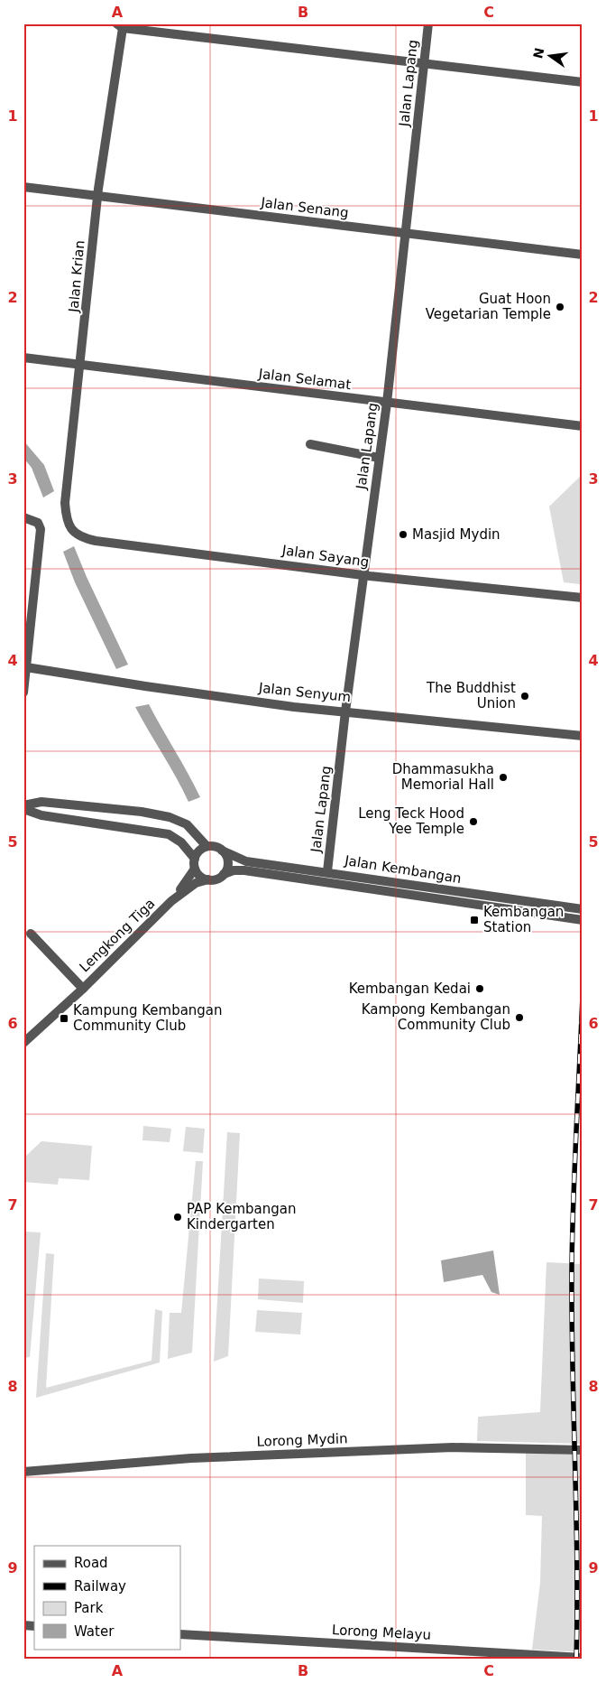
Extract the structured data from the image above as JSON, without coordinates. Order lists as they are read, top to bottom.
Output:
{
  "streets": {
    "street": [
      "Jalan Lapang",
      "Jalan Senang",
      "Jalan Krian",
      "Jalan Selamat",
      "Jalan Sayang",
      "Jalan Senyum",
      "Jalan Kembangan",
      "Lengkong Tiga",
      "Lorong Mydin",
      "Lorong Melayu"
    ]
  },
  "crossings": [
    ["Jalan Lapang", "Jalan Senang"],
    ["Jalan Lapang", "Jalan Selamat"],
    ["Jalan Lapang", "Jalan Sayang"],
    ["Jalan Lapang", "Jalan Senyum"],
    ["Jalan Lapang", "Jalan Kembangan"],
    ["Jalan Senang", "Jalan Krian"],
    ["Jalan Krian", "Jalan Selamat"],
    ["Jalan Krian", "Jalan Sayang"],
    ["Jalan Kembangan", "Lengkong Tiga"]
  ],
  "places": {
    "other": [
      "Guat Hoon Vegetarian Temple",
      "Masjid Mydin",
      "The Buddhist Union",
      "Dhammasukha Memorial Hall",
      "Leng Teck Hood Yee Temple",
      "Kembangan Kedai",
      "Kampong Kembangan Community Club",
      "PAP Kembangan Kindergarten"
    ],
    "transit": ["Kembangan Station", "Kampung Kembangan Community Club"]
  },
  "legend": [
    "Road",
    "Railway",
    "Park",
    "Water"
  ],
  "north": "left",
  "grid": {
    "columns": ["A", "B", "C"],
    "rows": [
      "1",
      "2",
      "3",
      "4",
      "5",
      "6",
      "7",
      "8",
      "9"
    ]
  }
}
